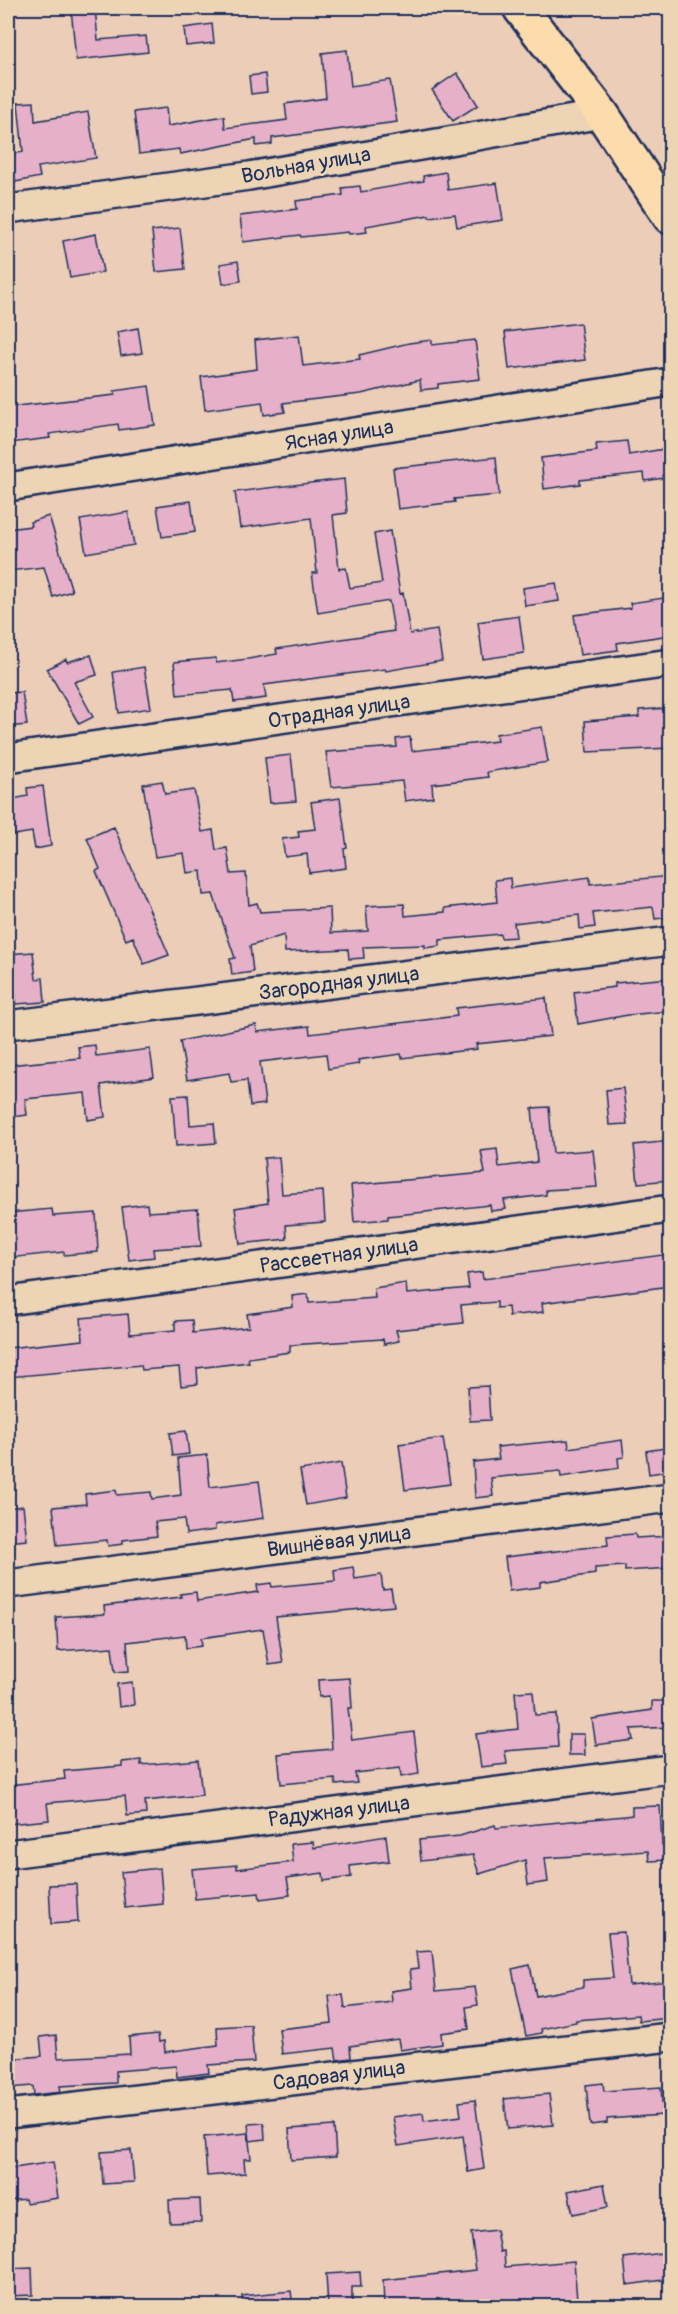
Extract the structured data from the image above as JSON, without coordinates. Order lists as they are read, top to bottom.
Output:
{
  "streets": {
    "street": [
      "Вольная улица",
      "Ясная улица",
      "Отрадная улица",
      "Загородная улица",
      "Рассветная улица",
      "Вишнёвая улица",
      "Радужная улица",
      "Садовая улица"
    ]
  }
}
